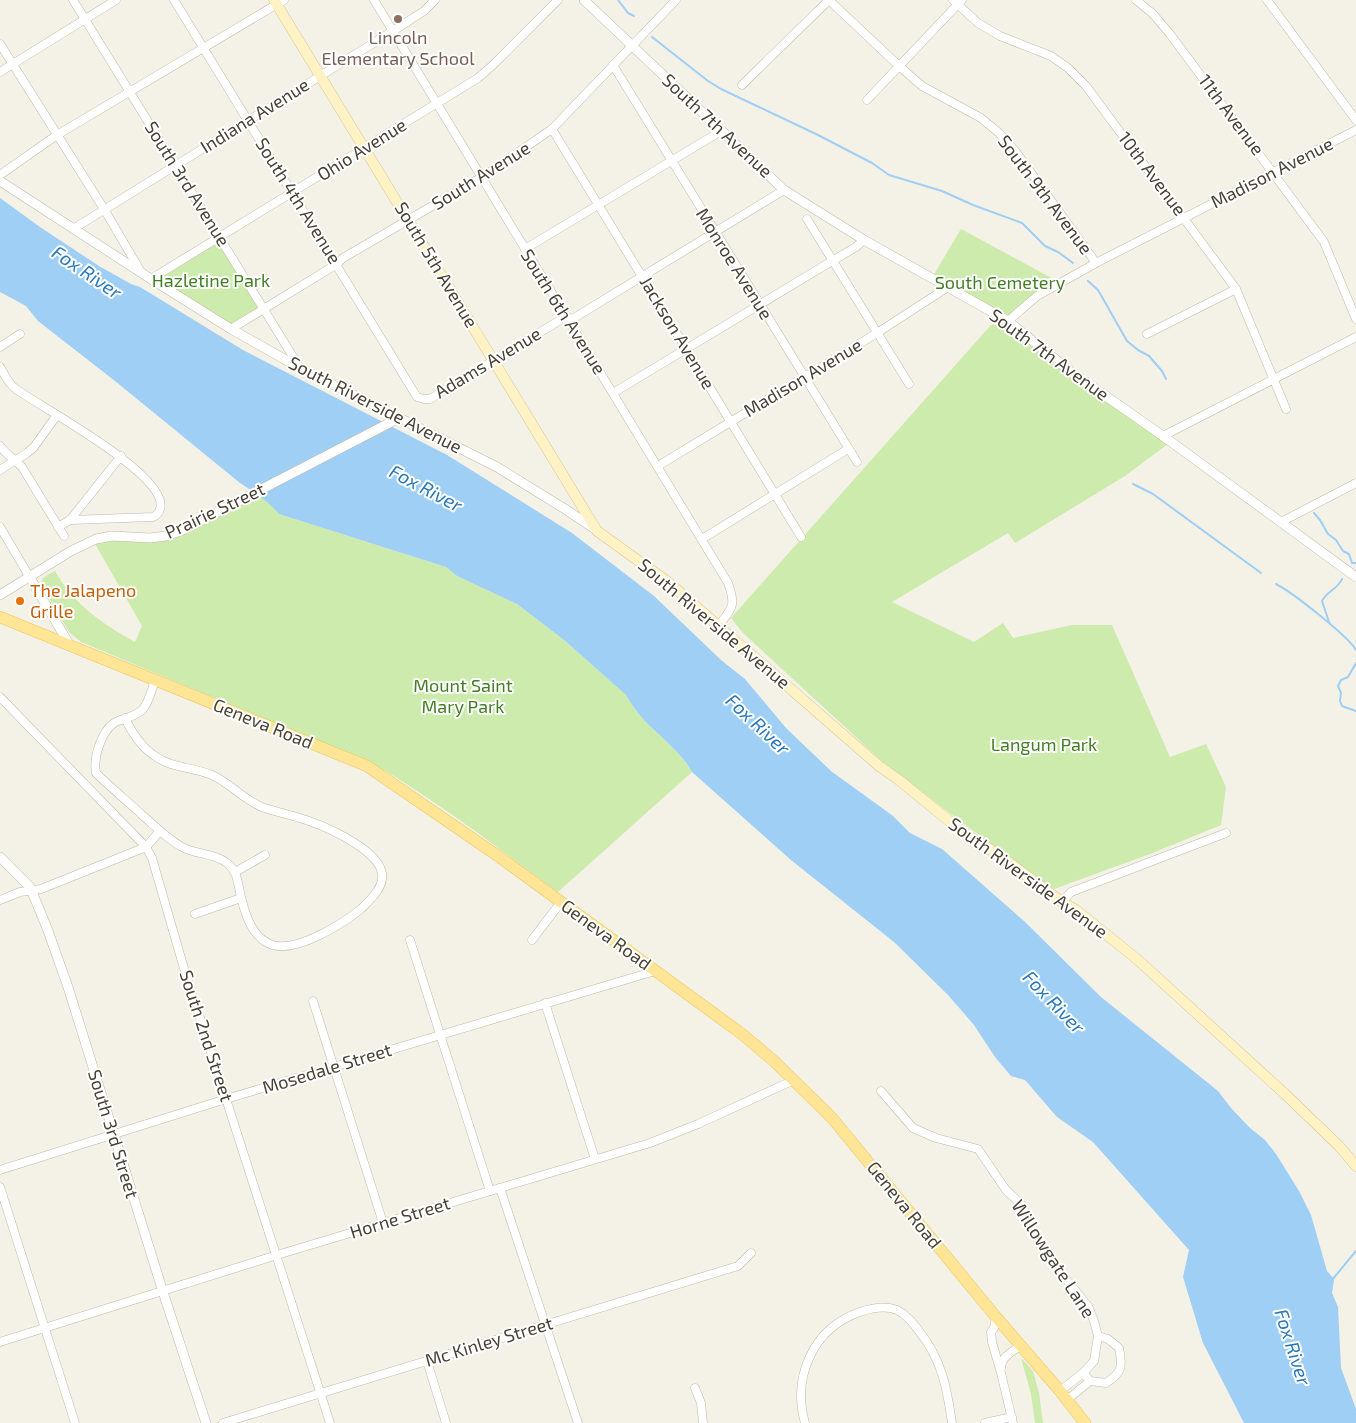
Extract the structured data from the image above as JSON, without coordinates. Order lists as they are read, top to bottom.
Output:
{
  "streets": {
    "main road": ["South 5th Avenue", "South Riverside Avenue", "Geneva Road"],
    "street": [
      "11th Avenue",
      "Indiana Avenue",
      "South 7th Avenue",
      "Ohio Avenue",
      "Madison Avenue",
      "10th Avenue",
      "South Avenue",
      "South 3rd Avenue",
      "South 9th Avenue",
      "South 4th Avenue",
      "Monroe Avenue",
      "South 6th Avenue",
      "Jackson Avenue",
      "Adams Avenue",
      "Prairie Street",
      "South 2nd Street",
      "Mosedale Street",
      "South 3rd Street",
      "Horne Street",
      "Willowgate Lane",
      "Mc Kinley Street"
    ]
  },
  "crossings": [
    ["11th Avenue", "Madison Avenue"],
    ["Indiana Avenue", "South 3rd Avenue"],
    ["Indiana Avenue", "South 4th Avenue"],
    ["Indiana Avenue", "South 5th Avenue"],
    ["Indiana Avenue", "South 6th Avenue"],
    ["Indiana Avenue", "South Riverside Avenue"],
    ["South 7th Avenue", "Madison Avenue"],
    ["South 7th Avenue", "South Avenue"],
    ["South 7th Avenue", "Adams Avenue"],
    ["Ohio Avenue", "South 3rd Avenue"],
    ["Ohio Avenue", "South 4th Avenue"],
    ["Ohio Avenue", "South 5th Avenue"],
    ["Ohio Avenue", "South 6th Avenue"],
    ["Ohio Avenue", "South Riverside Avenue"],
    ["Madison Avenue", "10th Avenue"],
    ["Madison Avenue", "South 9th Avenue"],
    ["Madison Avenue", "Monroe Avenue"],
    ["Madison Avenue", "South 6th Avenue"],
    ["Madison Avenue", "Jackson Avenue"],
    ["South Avenue", "South 3rd Avenue"],
    ["South Avenue", "South 4th Avenue"],
    ["South Avenue", "Monroe Avenue"],
    ["South Avenue", "South 5th Avenue"],
    ["South Avenue", "South 6th Avenue"],
    ["South Avenue", "Jackson Avenue"],
    ["South Avenue", "South Riverside Avenue"],
    ["South 3rd Avenue", "South Riverside Avenue"],
    ["South 4th Avenue", "Adams Avenue"],
    ["Monroe Avenue", "Adams Avenue"],
    ["South 5th Avenue", "Adams Avenue"],
    ["South 5th Avenue", "South Riverside Avenue"],
    ["South 6th Avenue", "Adams Avenue"],
    ["South 6th Avenue", "South Riverside Avenue"],
    ["Jackson Avenue", "Adams Avenue"],
    ["South Riverside Avenue", "Prairie Street"],
    ["Geneva Road", "Mosedale Street"],
    ["Geneva Road", "Horne Street"],
    ["Geneva Road", "Willowgate Lane"],
    ["South 2nd Street", "Mosedale Street"],
    ["South 2nd Street", "Horne Street"],
    ["South 2nd Street", "Mc Kinley Street"],
    ["Mosedale Street", "South 3rd Street"],
    ["South 3rd Street", "Horne Street"]
  ],
  "water": ["Fox River"],
  "parks": [
    "Hazletine Park",
    "South Cemetery",
    "Mount Saint Mary Park",
    "Langum Park"
  ],
  "places": ["Lincoln Elementary School", "The Jalapeno Grille"]
}
